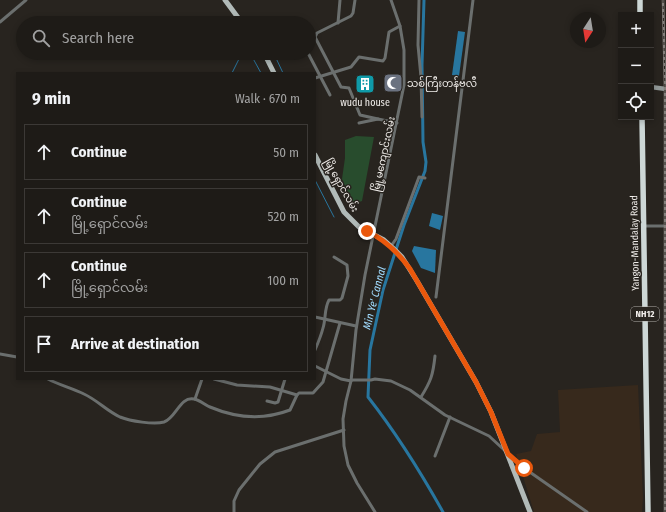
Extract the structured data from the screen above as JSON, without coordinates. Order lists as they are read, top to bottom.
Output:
{
  "streets": {
    "highway": ["Yangon-Mandalay Road", "NH12"],
    "main road": ["မြို့ရှောင်လမ်း"],
    "street": ["မြို့မကျောင်းလမ်း"]
  },
  "crossings": [
    ["မြို့မကျောင်းလမ်း", "မြို့ရှောင်လမ်း"]
  ],
  "water": ["Min Ye' Cannal"],
  "places": {
    "mosque": ["သစ်ကြီးတန်ဗလီ"],
    "building": ["wudu house"]
  },
  "north": "bottom",
  "page": {
    "map_buttons": ["+", "−"],
    "search": "Search here",
    "heading": ["9 min", "Walk · 670 m"],
    "list": [
      ["Continue", "50 m"],
      ["Continue", "မြို့ရှောင်လမ်း", "520 m"],
      ["Continue", "မြို့ရှောင်လမ်း", "100 m"],
      "Arrive at destination"
    ]
  }
}
